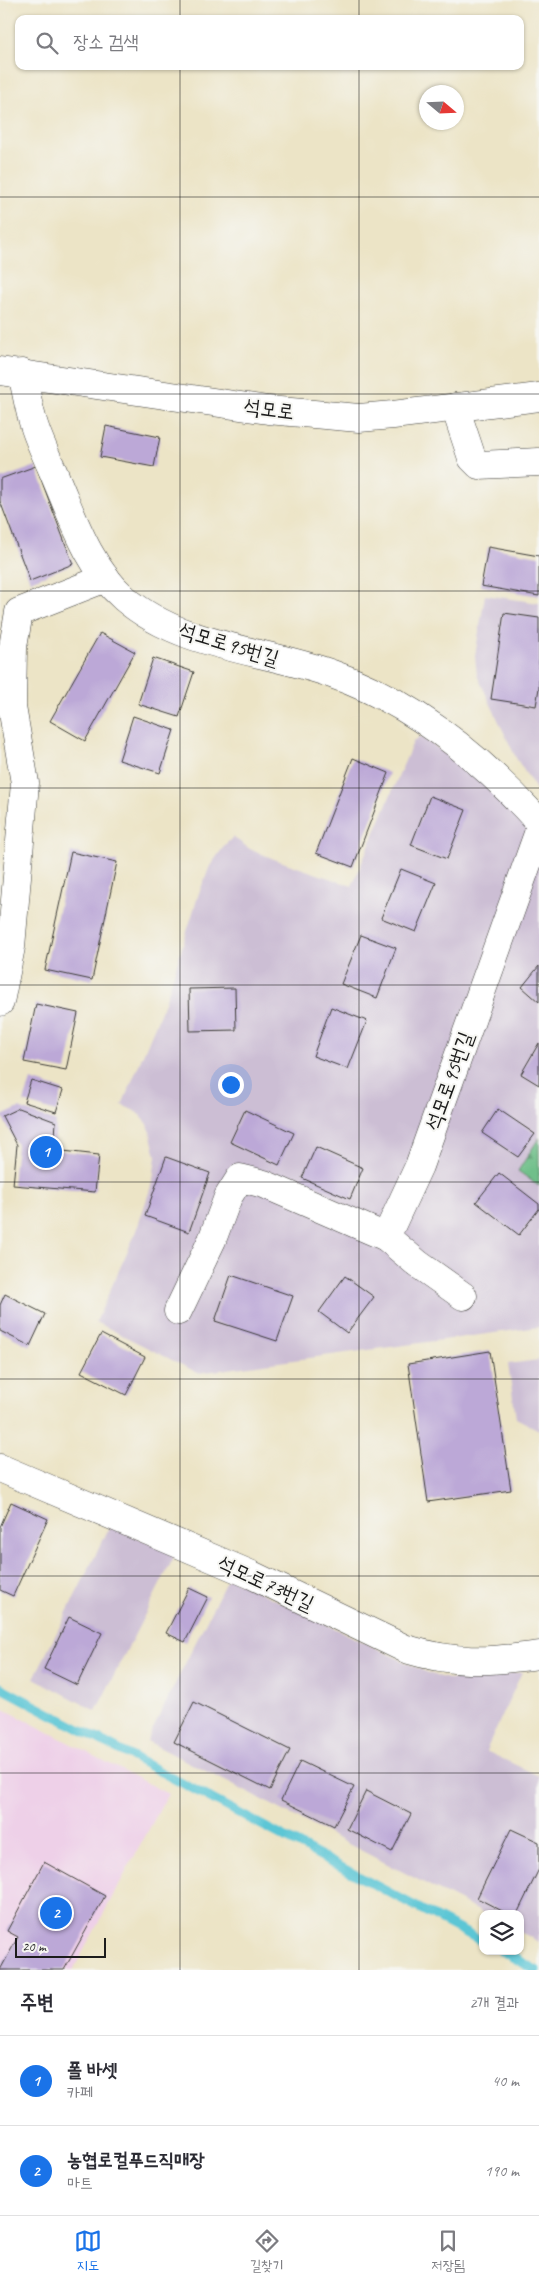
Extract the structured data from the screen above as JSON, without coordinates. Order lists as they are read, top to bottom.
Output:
{
  "streets": {
    "street": ["석모로", "석모로95번길", "석모로73번길"]
  },
  "crossings": [
    ["석모로", "석모로95번길"]
  ],
  "scale_bar": "20 m",
  "north": "right",
  "page": {
    "search": "장소 검색",
    "pins": ["1", "2"],
    "scale": "20 m",
    "heading": ["주변", "2개 결과"],
    "list": [
      {
        "mark": "1",
        "name": "폴 바셋",
        "note": "카페",
        "value": "40 m"
      },
      {
        "mark": "2",
        "name": "농협로컬푸드직매장",
        "note": "마트",
        "value": "190 m"
      }
    ],
    "nav": ["지도", "길찾기", "저장됨"]
  }
}
